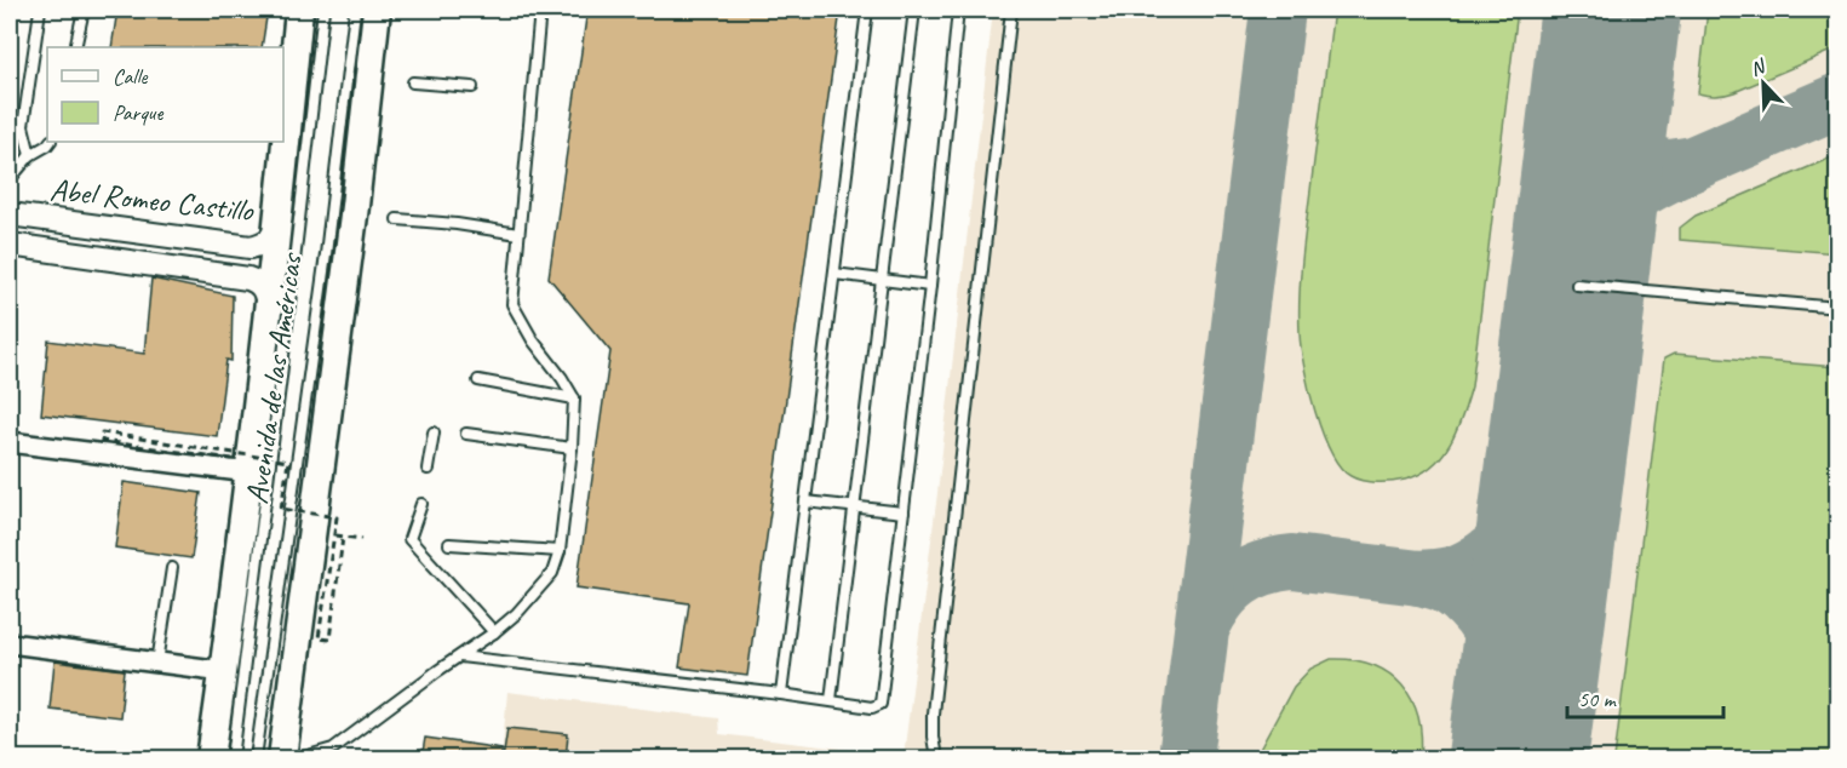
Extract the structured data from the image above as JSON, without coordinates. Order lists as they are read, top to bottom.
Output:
{
  "streets": {
    "main road": ["Avenida de las Américas"],
    "street": ["Abel Romeo Castillo"]
  },
  "crossings": [
    ["Abel Romeo Castillo", "Avenida de las Américas"]
  ],
  "legend": ["Calle", "Parque"],
  "scale_bar": "50 m",
  "north": "top left"
}
